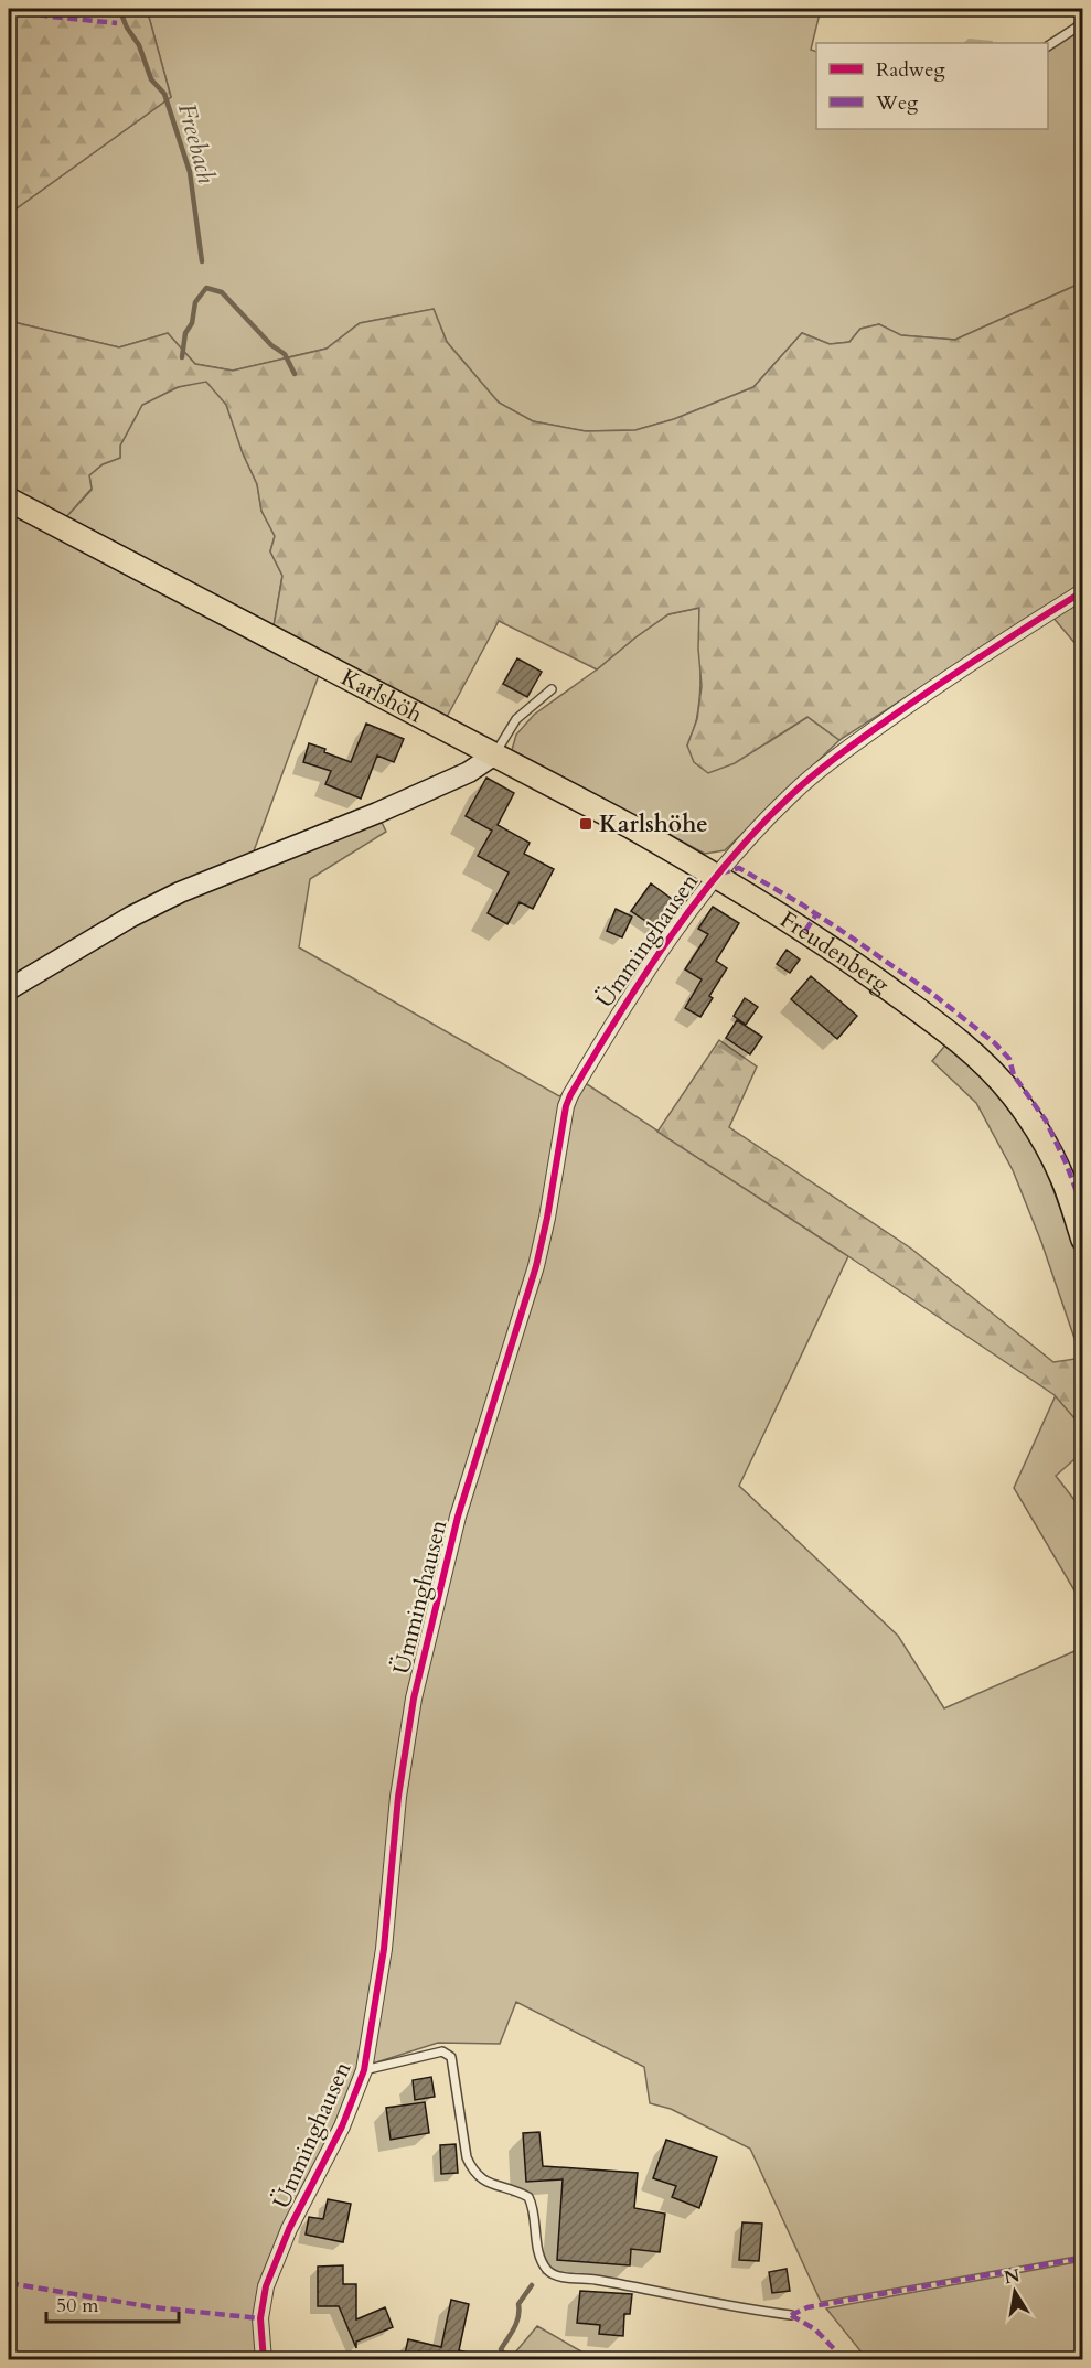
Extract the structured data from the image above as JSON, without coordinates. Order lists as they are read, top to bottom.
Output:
{
  "streets": {
    "main road": ["Karlshöh", "Freudenberg"],
    "street": ["Ümminghausen"]
  },
  "crossings": [
    ["Karlshöh", "Freudenberg"],
    ["Ümminghausen", "Freudenberg"]
  ],
  "water": ["Freebach"],
  "places": {
    "transit": ["Karlshöhe"]
  },
  "legend": ["Radweg", "Weg"],
  "scale_bar": "50 m",
  "north": "top"
}
